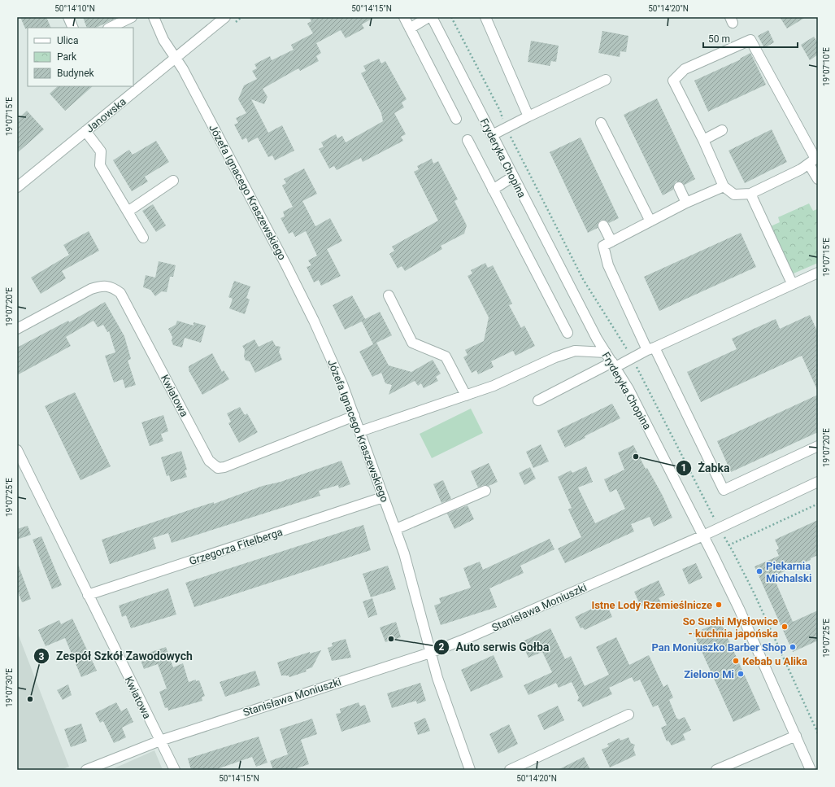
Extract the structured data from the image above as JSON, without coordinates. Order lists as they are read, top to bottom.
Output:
{
  "streets": {
    "street": [
      "Janowska",
      "Fryderyka Chopina",
      "Józefa Ignacego Kraszewskiego",
      "Kwiatowa",
      "Grzegorza Fitelberga",
      "Stanisława Moniuszki"
    ]
  },
  "crossings": [
    ["Janowska", "Józefa Ignacego Kraszewskiego"],
    ["Fryderyka Chopina", "Stanisława Moniuszki"],
    ["Józefa Ignacego Kraszewskiego", "Kwiatowa"],
    ["Józefa Ignacego Kraszewskiego", "Grzegorza Fitelberga"],
    ["Józefa Ignacego Kraszewskiego", "Stanisława Moniuszki"],
    ["Kwiatowa", "Grzegorza Fitelberga"],
    ["Kwiatowa", "Stanisława Moniuszki"]
  ],
  "places": [
    "Żabka",
    "Piekarnia Michalski",
    "Istne Lody Rzemieślnicze",
    "So Sushi Mysłowice - kuchnia japońska",
    "Auto serwis Gołba",
    "Pan Moniuszko Barber Shop",
    "Kebab u Alika",
    "Zielono Mi",
    "Zespół Szkół Zawodowych"
  ],
  "legend": ["Ulica", "Park", "Budynek"],
  "scale_bar": "50 m",
  "coordinates": [
    "50°14'10\"N",
    "50°14'15\"N",
    "50°14'20\"N",
    "19°07'10\"E",
    "19°07'15\"E",
    "19°07'20\"E",
    "19°07'25\"E",
    "19°07'30\"E"
  ]
}
